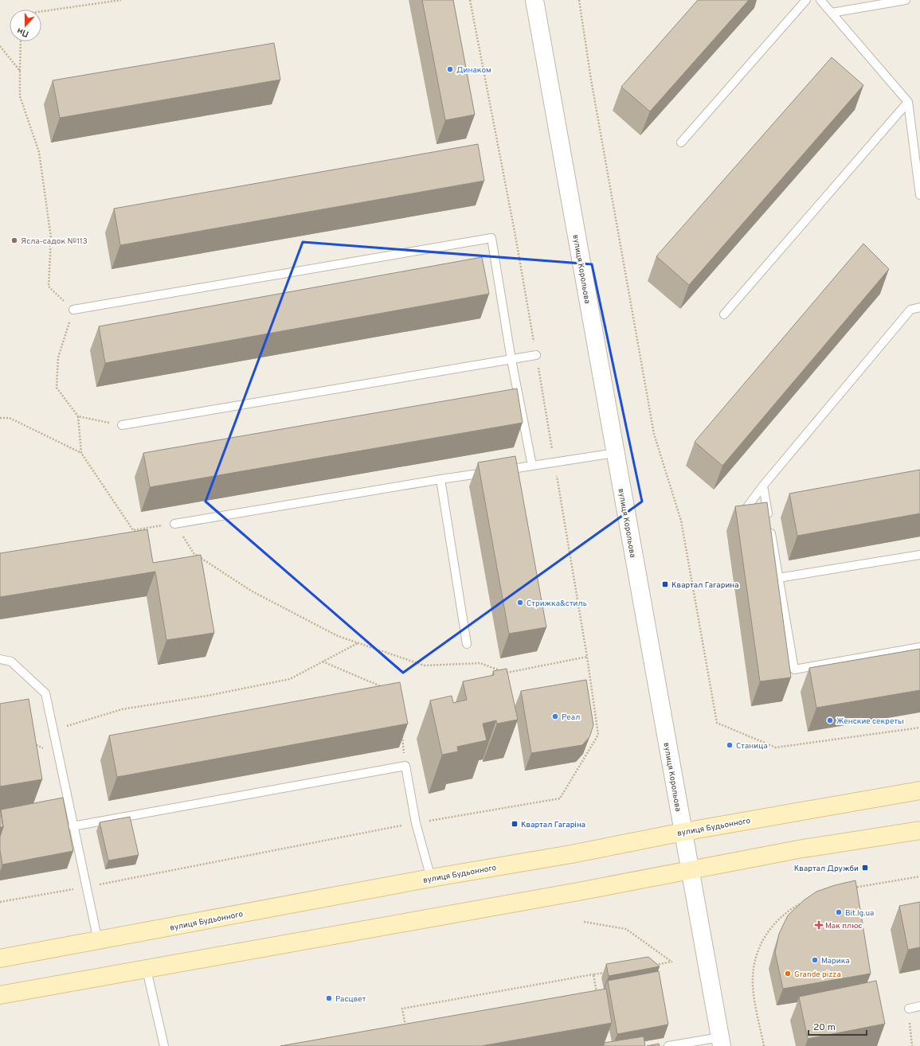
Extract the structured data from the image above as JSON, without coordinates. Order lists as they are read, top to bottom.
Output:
{
  "streets": {
    "main road": ["вулиця Будьонного"],
    "street": ["вулиця Корольова"]
  },
  "crossings": [
    ["вулиця Корольова", "вулиця Будьонного"]
  ],
  "places": {
    "other": [
      "Динаком",
      "Ясла-садок №113",
      "Стрижка&стиль",
      "Реал",
      "Женские секреты",
      "Станица",
      "Bit.lg.ua",
      "Марика",
      "Grande pizza",
      "Расцвет"
    ],
    "transit": ["Квартал Гагарина", "Квартал Гагаріна", "Квартал Дружби"],
    "health": ["Мак плюс"]
  },
  "scale_bar": "20 m",
  "north": "bottom"
}
